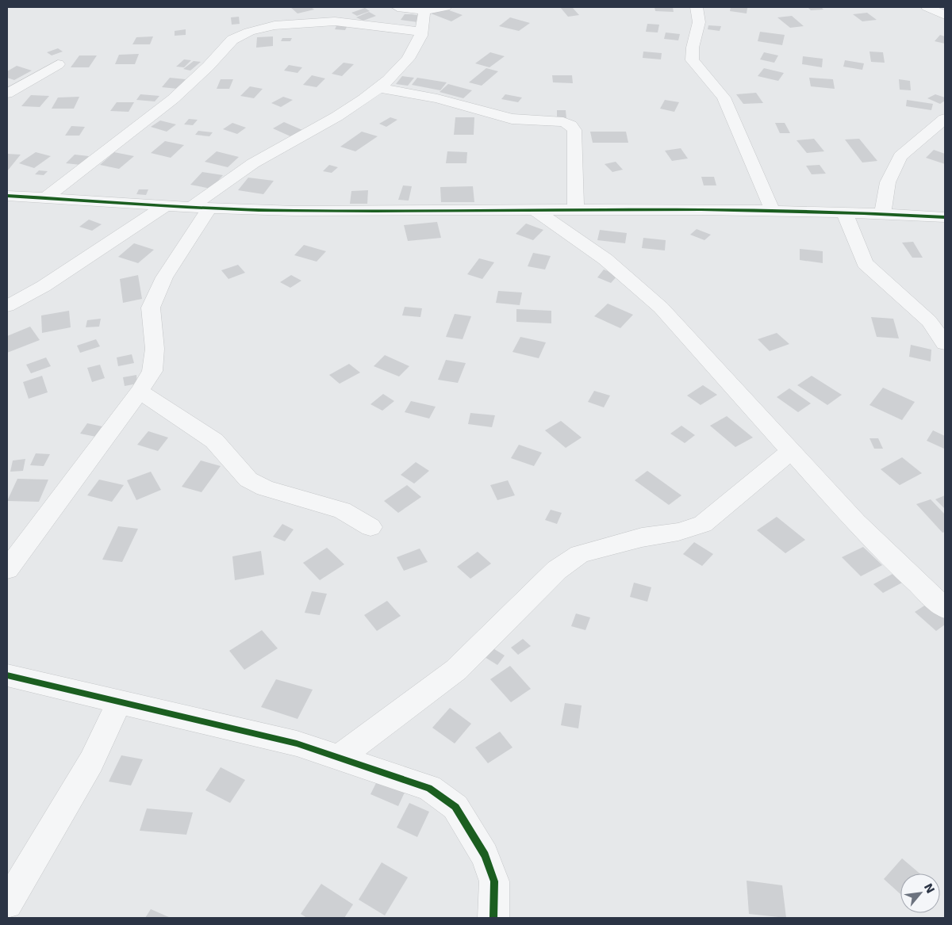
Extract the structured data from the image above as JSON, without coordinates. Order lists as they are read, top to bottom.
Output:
{
  "north": "top right"
}
